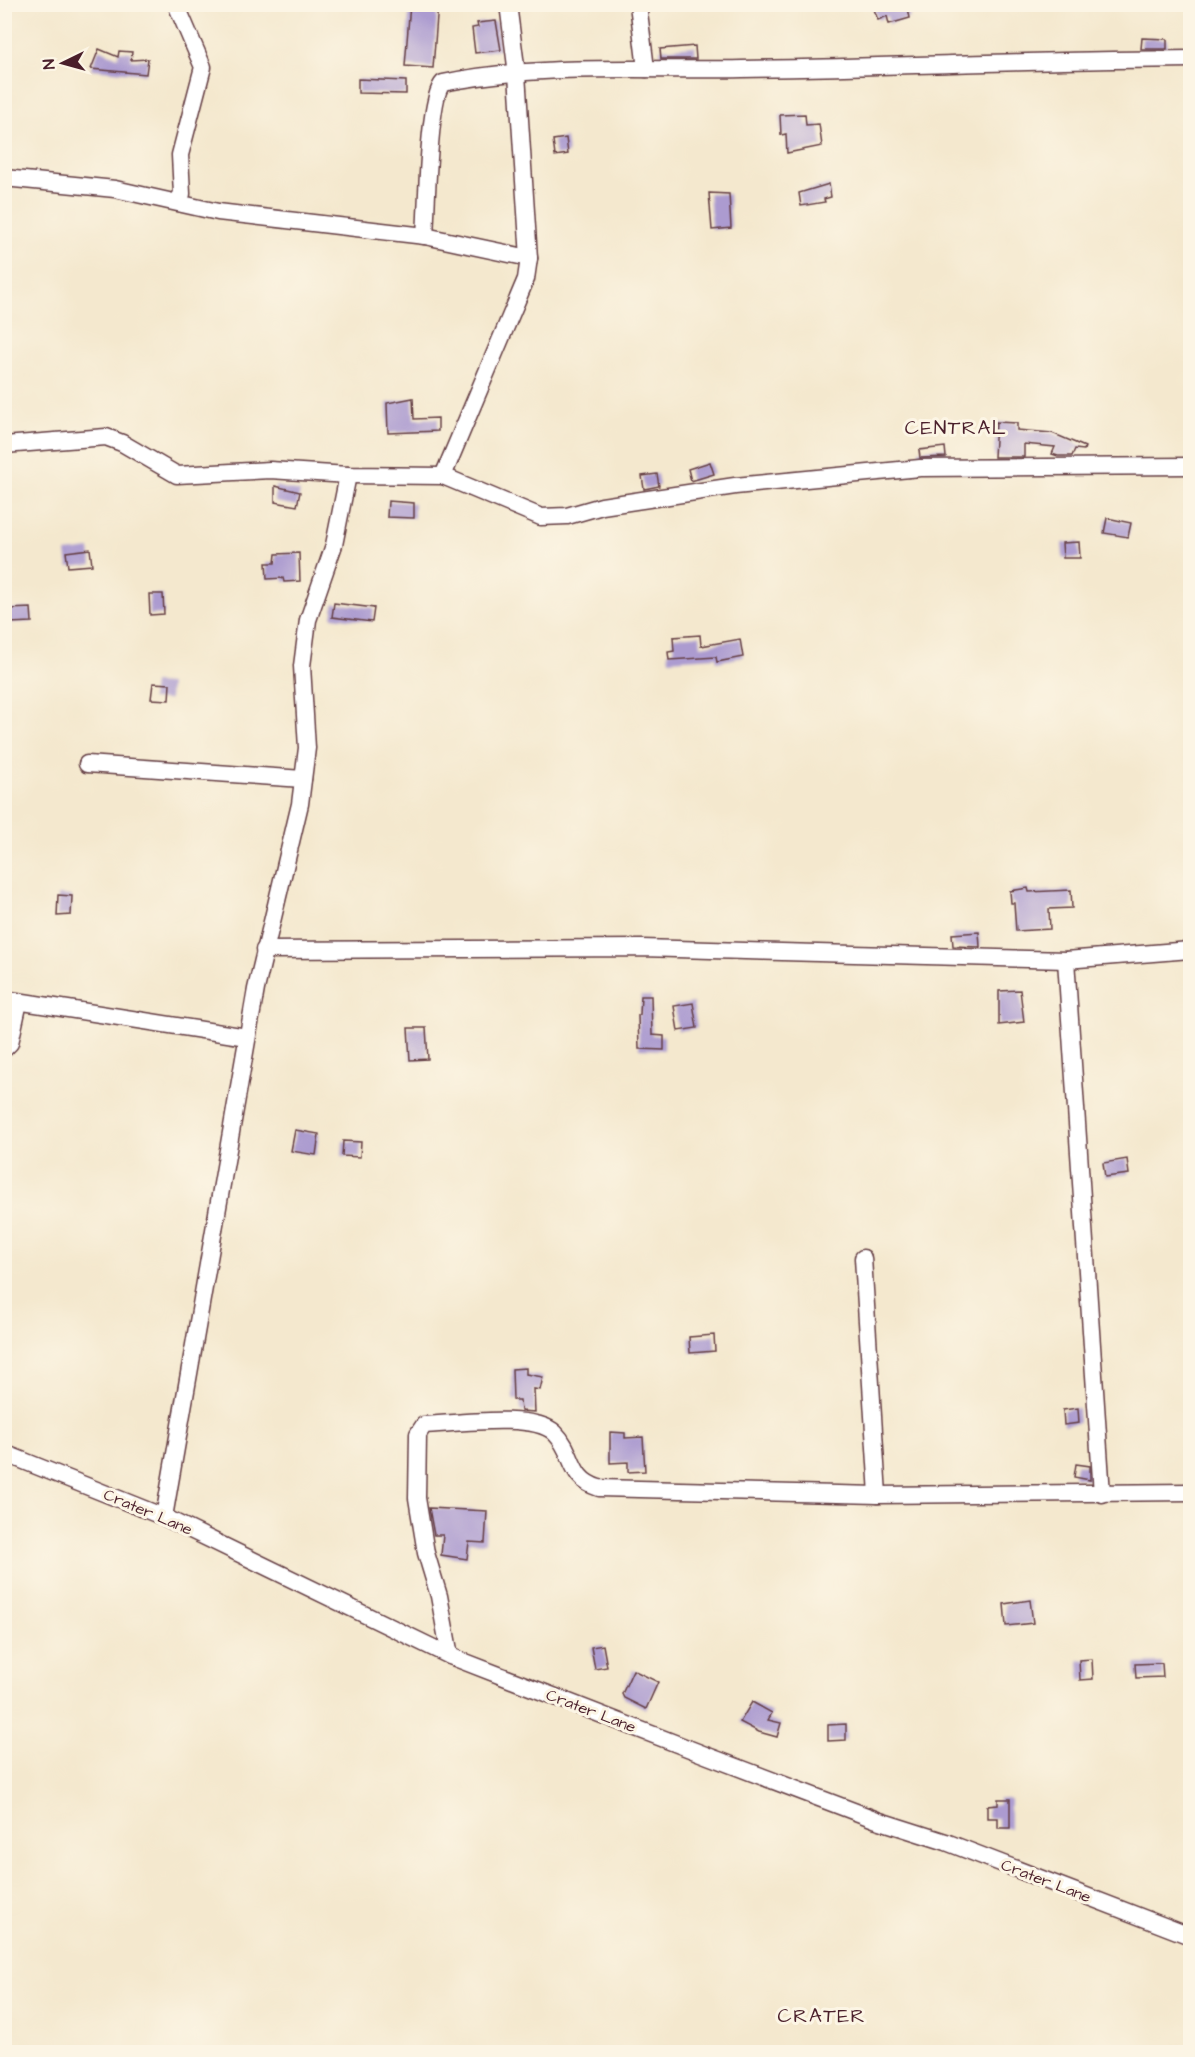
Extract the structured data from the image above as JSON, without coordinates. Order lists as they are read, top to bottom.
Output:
{
  "streets": {
    "street": ["Crater Lane"]
  },
  "districts": ["CENTRAL", "CRATER"],
  "north": "left"
}
